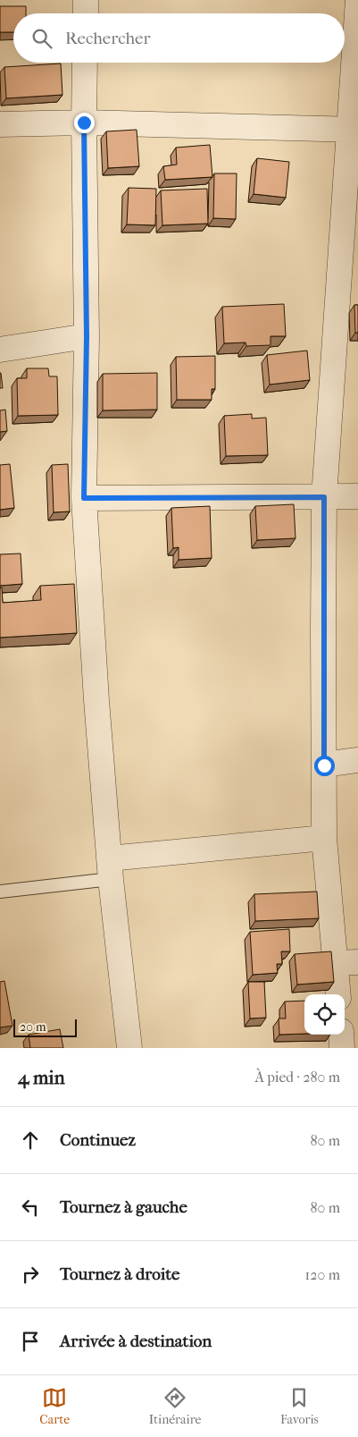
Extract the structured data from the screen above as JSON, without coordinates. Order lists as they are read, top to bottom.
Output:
{
  "scale_bar": "20 m",
  "page": {
    "search": "Rechercher",
    "scale": "20 m",
    "heading": ["4 min", "À pied · 280 m"],
    "list": [
      ["Continuez", "80 m"],
      ["Tournez à gauche", "80 m"],
      ["Tournez à droite", "120 m"],
      "Arrivée à destination"
    ],
    "nav": ["Carte", "Itinéraire", "Favoris"]
  }
}
